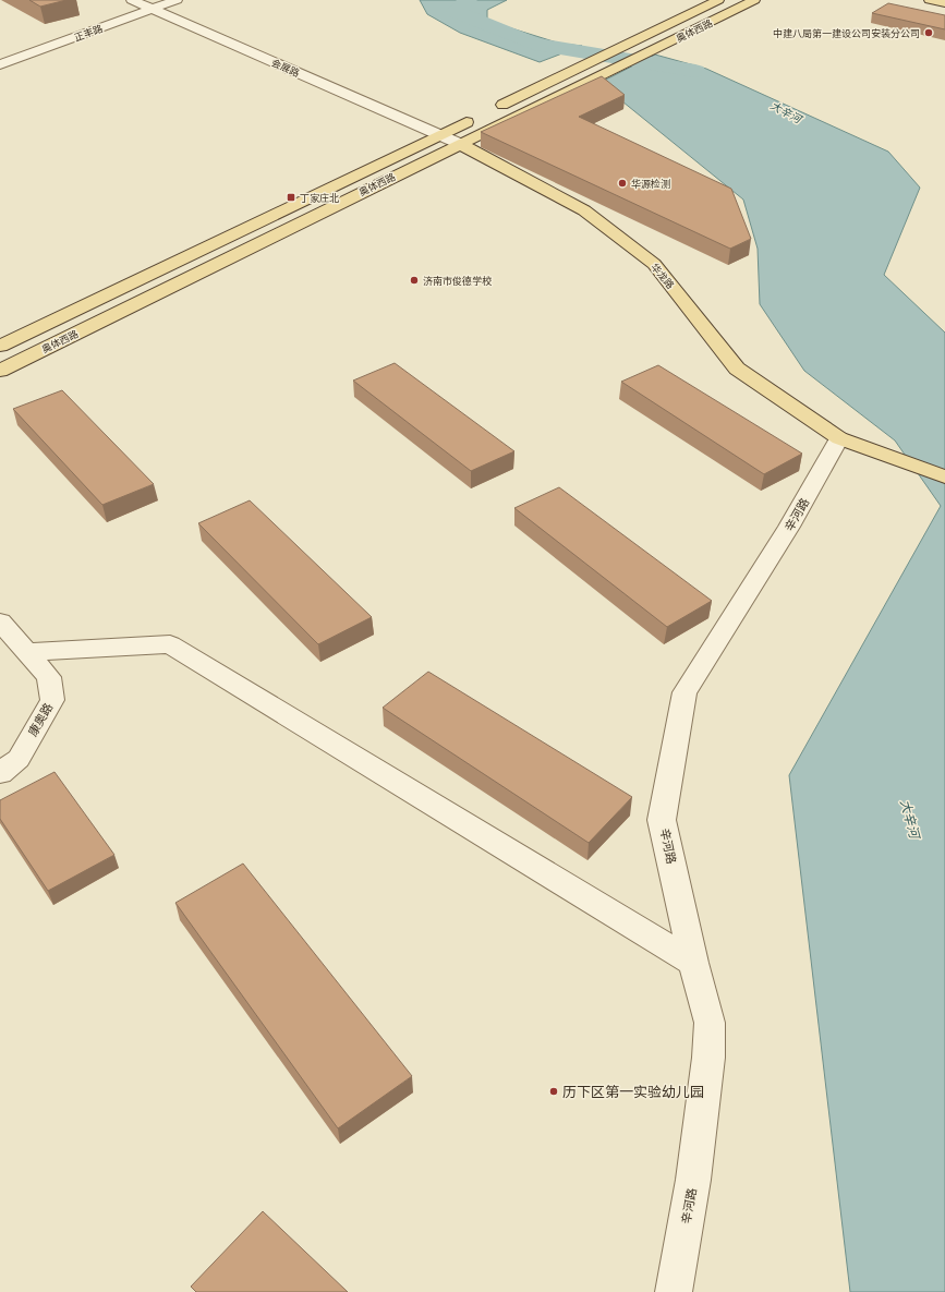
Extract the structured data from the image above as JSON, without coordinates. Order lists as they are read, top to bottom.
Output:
{
  "streets": {
    "main road": ["奥体西路", "华龙路"],
    "street": [
      "正丰路",
      "会展路",
      "辛河路",
      "康奥路"
    ]
  },
  "crossings": [
    ["奥体西路", "会展路"],
    ["奥体西路", "华龙路"],
    ["正丰路", "会展路"],
    ["华龙路", "辛河路"]
  ],
  "water": ["大辛河"],
  "places": {
    "other": [
      "中建八局第一建设公司安装分公司",
      "华源检测",
      "济南市俊德学校",
      "历下区第一实验幼儿园"
    ],
    "transit": ["丁家庄北"]
  }
}
